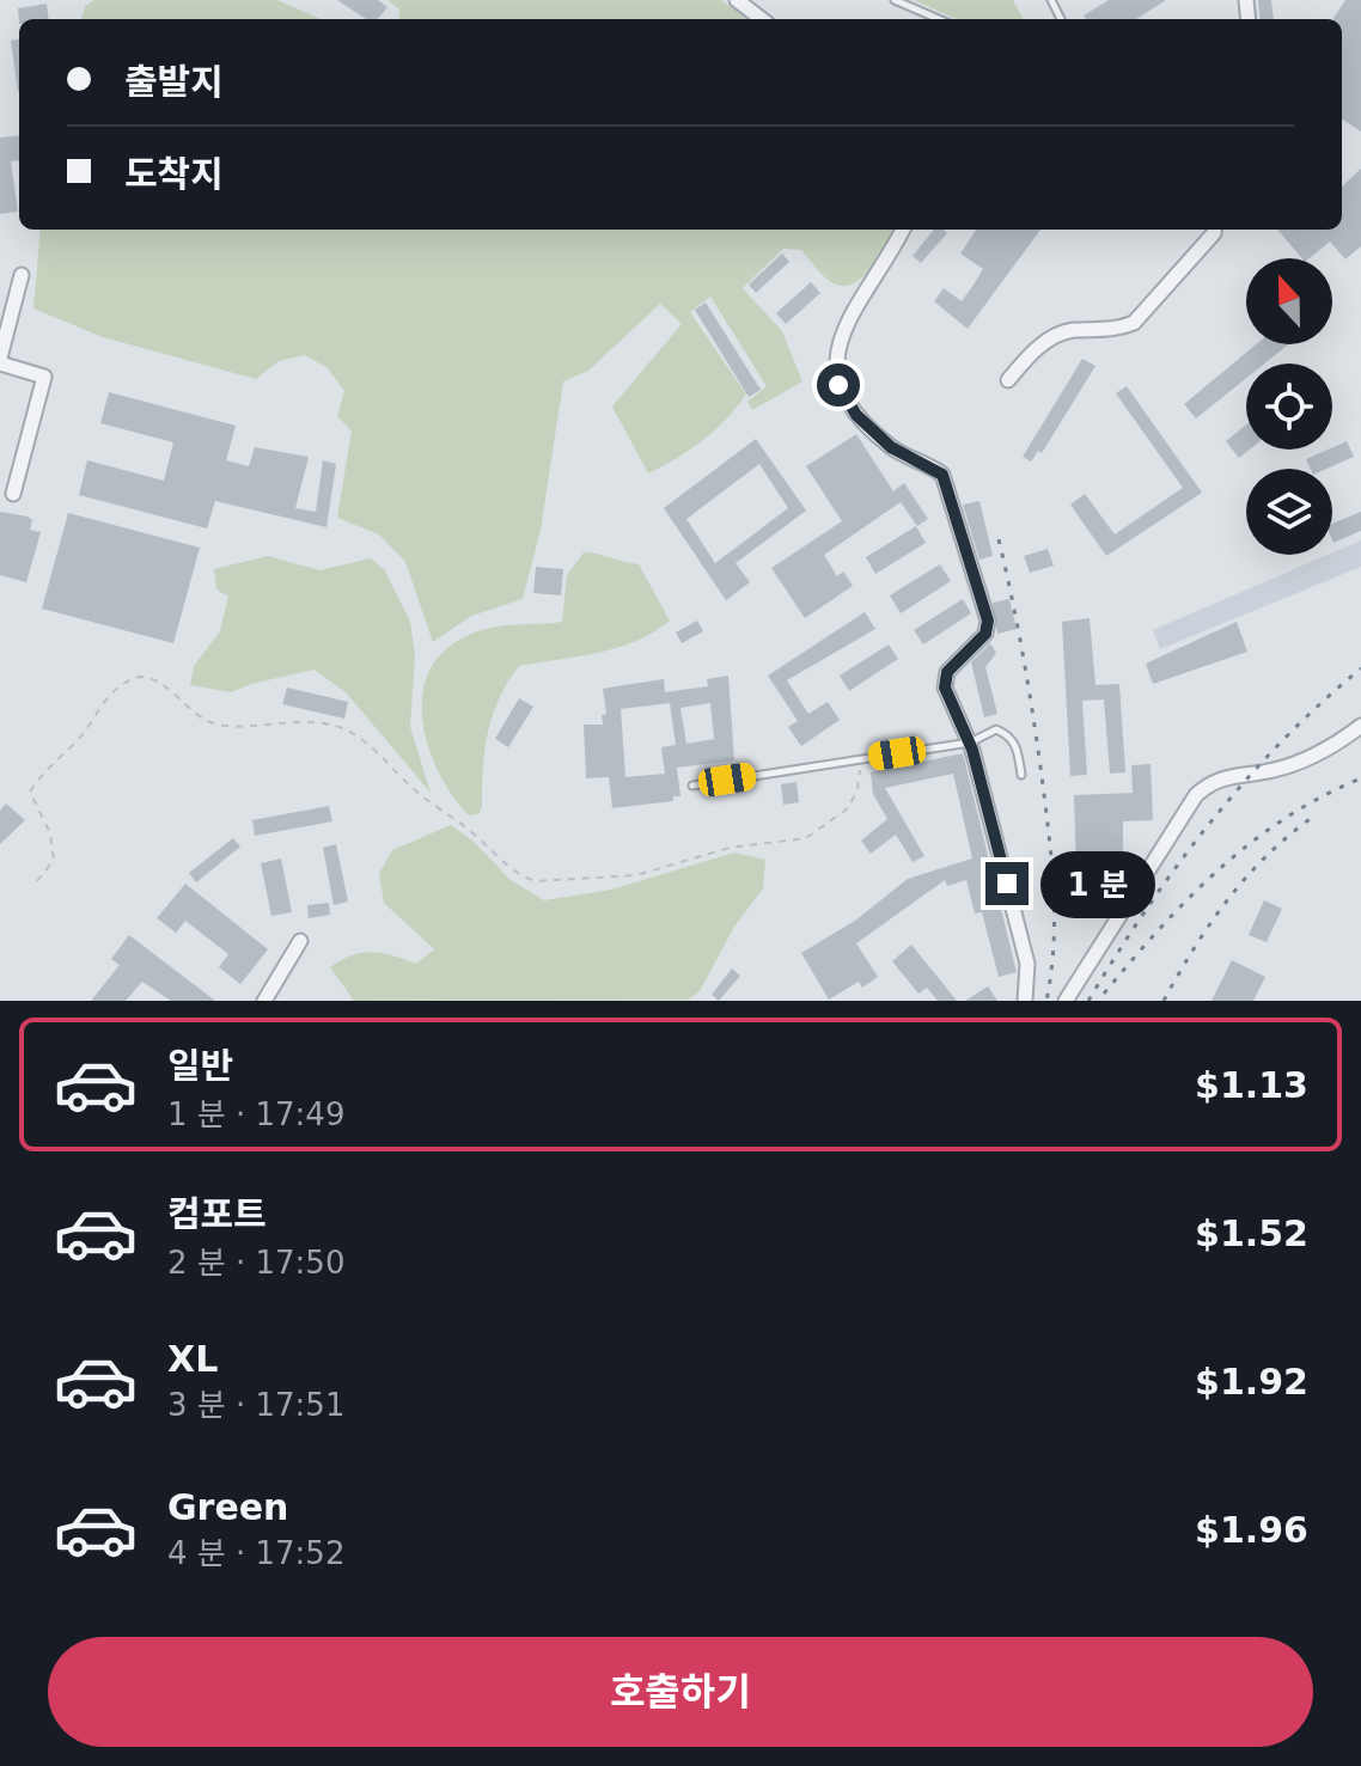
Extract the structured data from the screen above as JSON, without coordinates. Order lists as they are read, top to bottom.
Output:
{
  "north": "top",
  "page": {
    "banner": ["출발지", "도착지"],
    "bubble": "1 분",
    "list": [
      {
        "name": "일반",
        "note": "1 분 · 17:49",
        "value": "$1.13"
      },
      {
        "name": "컴포트",
        "note": "2 분 · 17:50",
        "value": "$1.52"
      },
      {
        "name": "XL",
        "note": "3 분 · 17:51",
        "value": "$1.92"
      },
      {
        "name": "Green",
        "note": "4 분 · 17:52",
        "value": "$1.96"
      }
    ],
    "buttons": "호출하기"
  }
}
